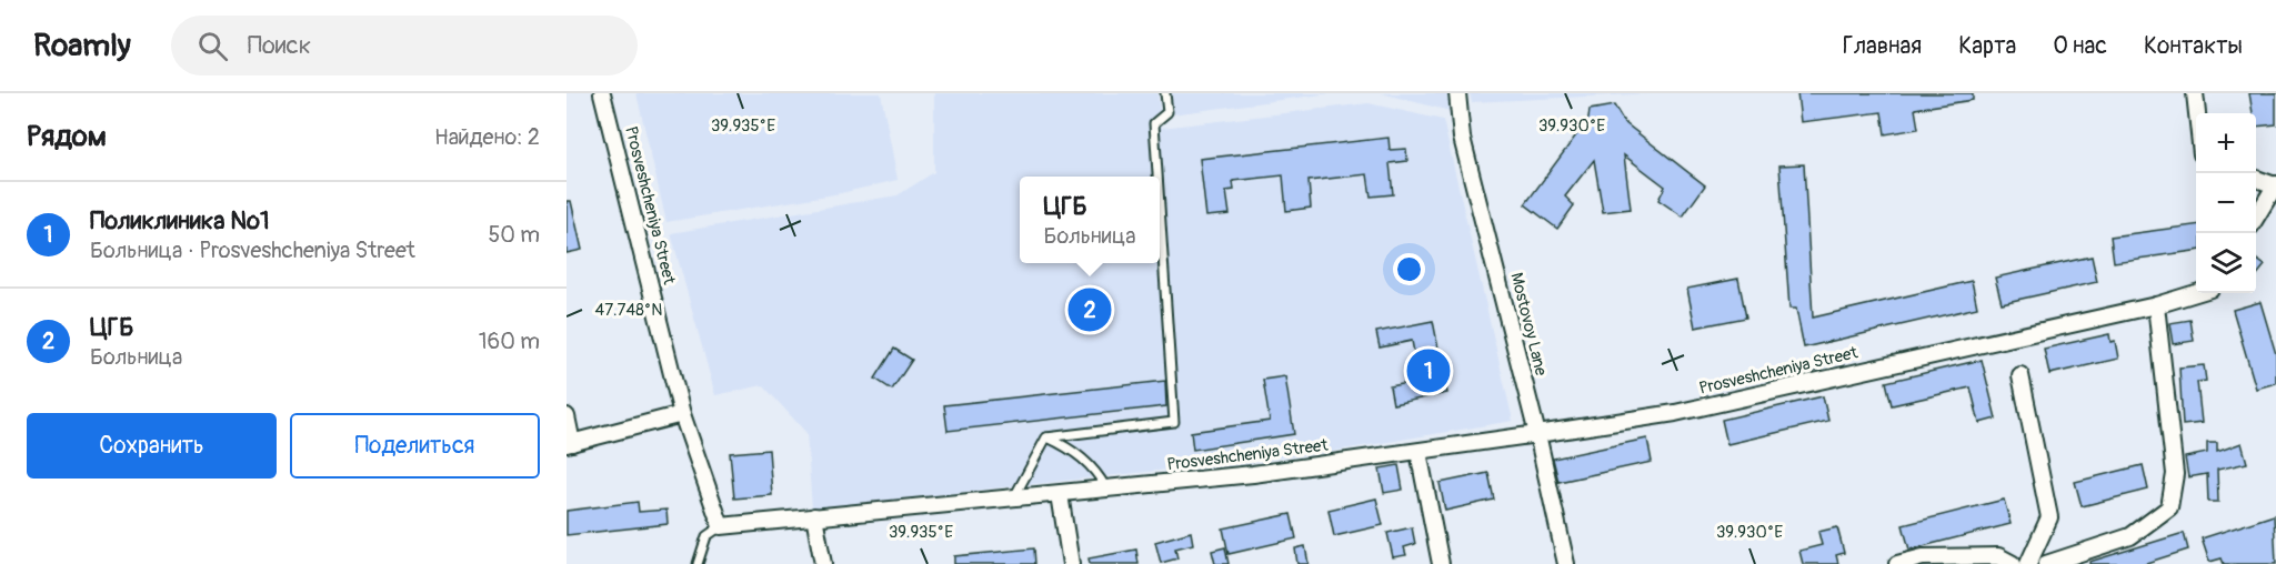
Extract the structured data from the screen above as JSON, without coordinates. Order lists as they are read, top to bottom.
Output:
{
  "streets": {
    "street": ["Prosveshcheniya Street", "Mostovoy Lane"]
  },
  "crossings": [
    ["Prosveshcheniya Street", "Mostovoy Lane"]
  ],
  "page": {
    "header": "Roamly",
    "search": "Поиск",
    "nav": [
      "Главная",
      "Карта",
      "О нас",
      "Контакты"
    ],
    "heading": ["Рядом", "Найдено: 2"],
    "map_buttons": ["+", "−"],
    "popup": ["ЦГБ", "Больница"],
    "list": [
      {
        "mark": "1",
        "name": "Поликлиника №1",
        "note": "Больница · Prosveshcheniya Street",
        "value": "50 m"
      },
      {
        "mark": "2",
        "name": "ЦГБ",
        "note": "Больница",
        "value": "160 m"
      }
    ],
    "pins": ["2", "1"],
    "buttons": ["Сохранить", "Поделиться"]
  },
  "coordinates": ["39.935°E", "39.930°E", "47.748°N"]
}
